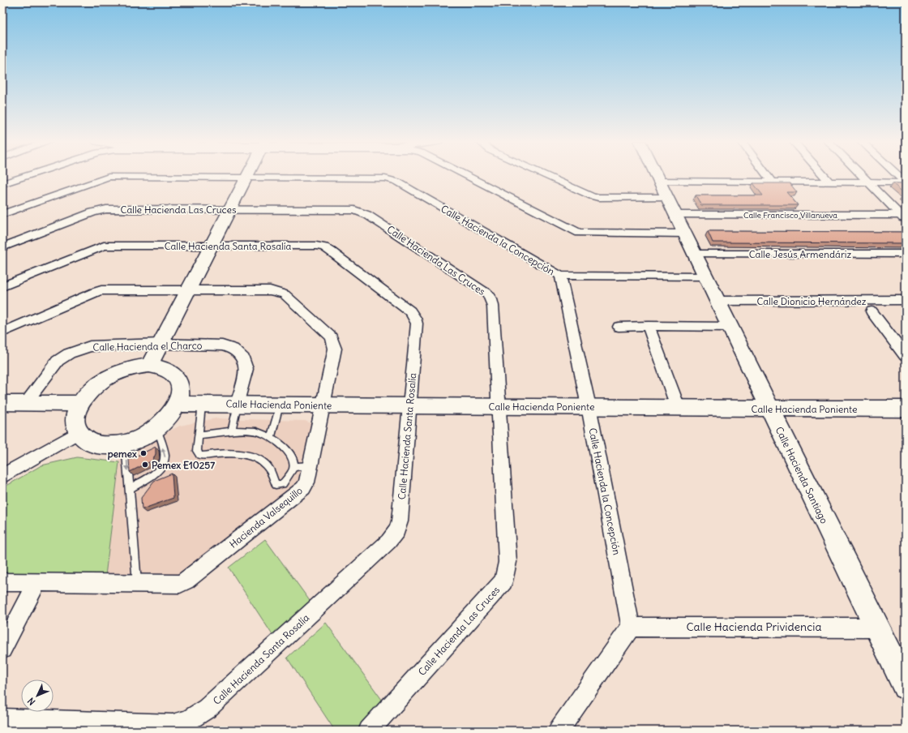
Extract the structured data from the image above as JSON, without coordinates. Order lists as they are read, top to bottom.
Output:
{
  "streets": {
    "street": [
      "Calle Hacienda Las Cruces",
      "Calle Francisco Villanueva",
      "Calle Hacienda la Concepción",
      "Calle Hacienda Santa Rosalía",
      "Calle Jesús Armendáriz",
      "Calle Dionicio Hernández",
      "Calle Hacienda el Charco",
      "Calle Hacienda Poniente",
      "Calle Hacienda Santiago",
      "Hacienda Valsequillo",
      "Calle Hacienda Prividencia"
    ]
  },
  "crossings": [
    ["Calle Hacienda Las Cruces", "Calle Hacienda Poniente"],
    ["Calle Francisco Villanueva", "Calle Hacienda Santiago"],
    ["Calle Hacienda la Concepción", "Calle Hacienda Poniente"],
    ["Calle Hacienda la Concepción", "Calle Hacienda Prividencia"],
    ["Calle Hacienda Santa Rosalía", "Calle Hacienda Poniente"],
    ["Calle Jesús Armendáriz", "Calle Hacienda Santiago"],
    ["Calle Dionicio Hernández", "Calle Hacienda Santiago"],
    ["Calle Hacienda el Charco", "Calle Hacienda Poniente"],
    ["Calle Hacienda Poniente", "Calle Hacienda Santiago"],
    ["Calle Hacienda Poniente", "Hacienda Valsequillo"],
    ["Calle Hacienda Santiago", "Calle Hacienda Prividencia"]
  ],
  "places": ["pemex", "Pemex E10257"],
  "north": "bottom left"
}
